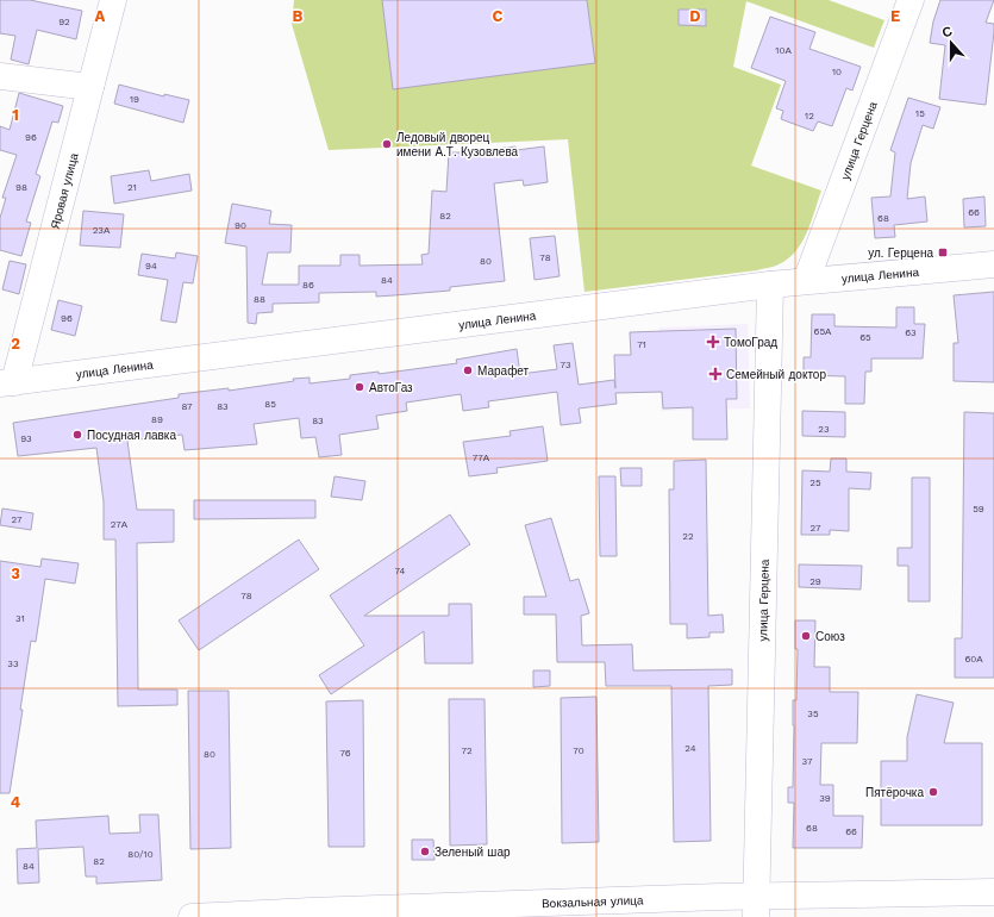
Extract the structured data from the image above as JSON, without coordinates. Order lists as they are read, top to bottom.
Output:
{
  "streets": {
    "street": [
      "улица Герцена",
      "Яровая улица",
      "улица Ленина",
      "Вокзальная улица"
    ]
  },
  "crossings": [
    ["улица Герцена", "улица Ленина"],
    ["улица Герцена", "Вокзальная улица"],
    ["Яровая улица", "улица Ленина"]
  ],
  "places": {
    "other": [
      "Ледовый дворец имени А.Т. Кузовлева",
      "Марафет",
      "АвтоГаз",
      "Посудная лавка",
      "Союз",
      "Пятёрочка",
      "Зеленый шар"
    ],
    "transit": ["ул. Герцена"],
    "health": ["ТомоГрад", "Семейный доктор"]
  },
  "house_numbers": [
    "92",
    "10А",
    "10",
    "19",
    "15",
    "12",
    "96",
    "98",
    "21",
    "66",
    "82",
    "68",
    "90",
    "23А",
    "78",
    "80",
    "94",
    "84",
    "86",
    "88",
    "96",
    "65А",
    "63",
    "65",
    "71",
    "73",
    "85",
    "87",
    "83",
    "89",
    "83",
    "23",
    "93",
    "77А",
    "25",
    "59",
    "27",
    "27А",
    "27",
    "22",
    "74",
    "29",
    "78",
    "31",
    "60А",
    "33",
    "35",
    "24",
    "72",
    "70",
    "76",
    "80",
    "37",
    "39",
    "68",
    "66",
    "80/10",
    "82",
    "84"
  ],
  "north": "top",
  "grid": {
    "columns": [
      "A",
      "B",
      "C",
      "D",
      "E"
    ],
    "rows": [
      "1",
      "2",
      "3",
      "4"
    ]
  }
}
